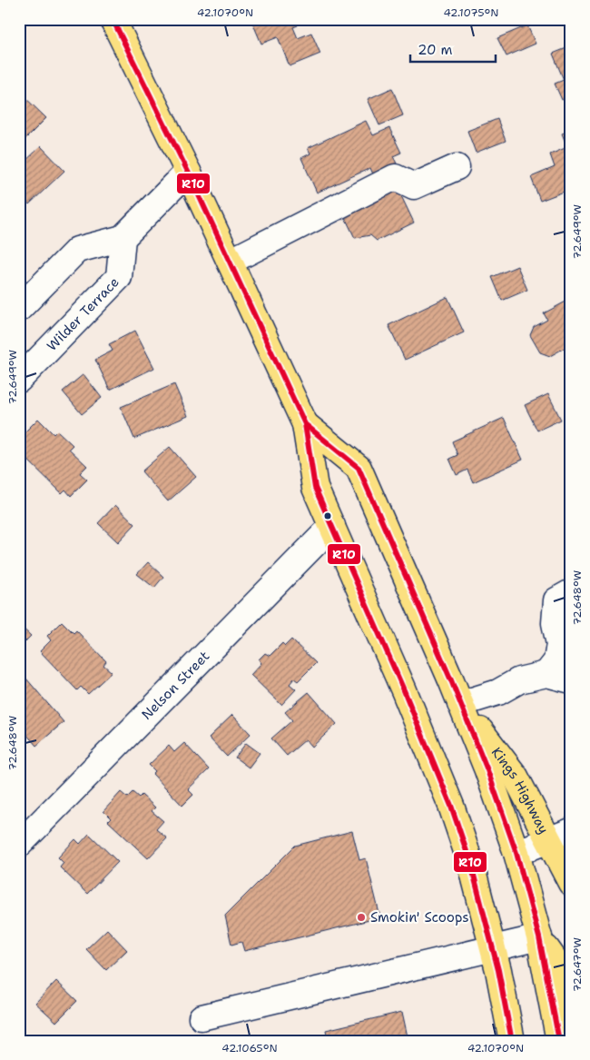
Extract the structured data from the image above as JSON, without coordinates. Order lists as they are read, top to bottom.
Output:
{
  "streets": {
    "main road": ["Kings Highway"],
    "street": ["Wilder Terrace", "Nelson Street"]
  },
  "places": ["Smokin' Scoops"],
  "lines": ["transit line R10"],
  "scale_bar": "20 m",
  "coordinates": [
    "42.1070°N",
    "42.1075°N",
    "72.649°W",
    "72.648°W",
    "72.647°W",
    "42.1065°N"
  ]
}
